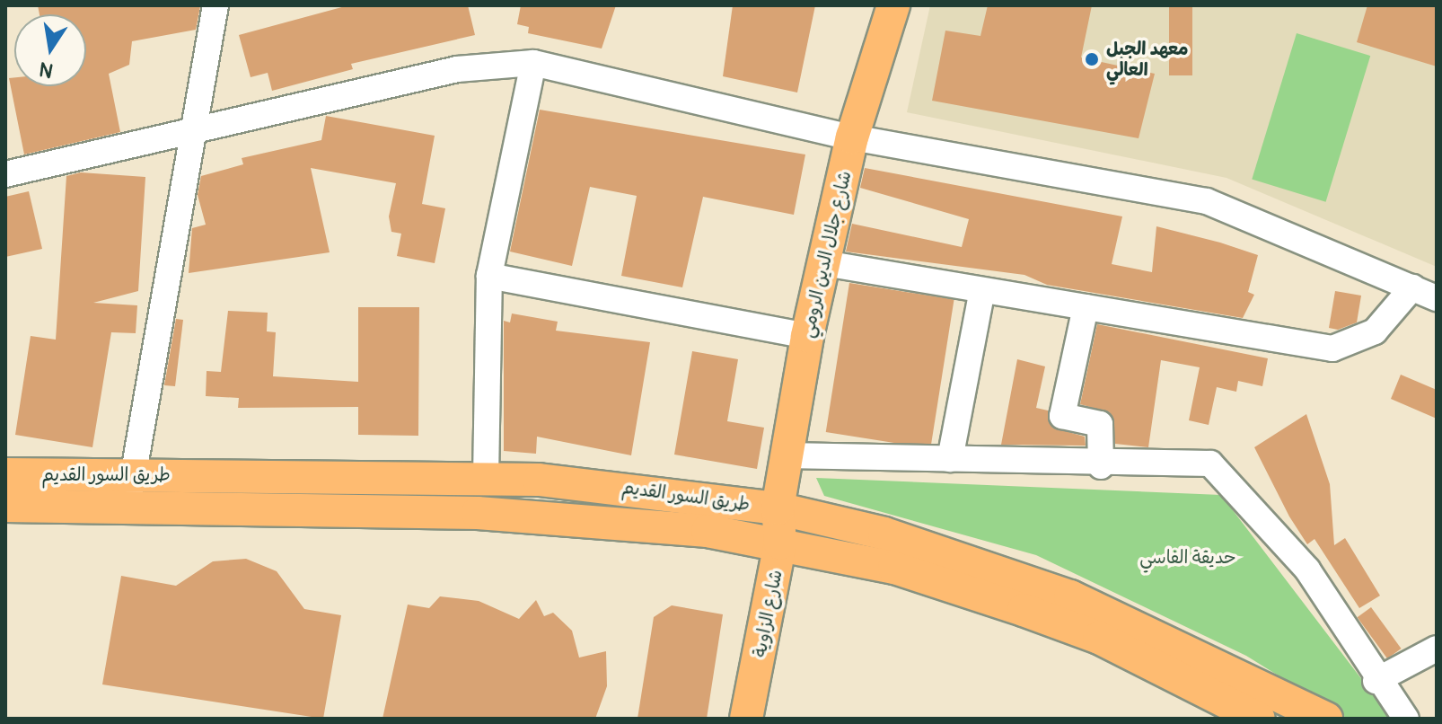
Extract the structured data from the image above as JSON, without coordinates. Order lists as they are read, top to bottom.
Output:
{
  "streets": {
    "main road": ["شارع جلال الدين الرومي", "طريق السور القديم", "شارع الزاوية"]
  },
  "crossings": [
    ["شارع جلال الدين الرومي", "طريق السور القديم"],
    ["شارع جلال الدين الرومي", "شارع الزاوية"],
    ["طريق السور القديم", "شارع الزاوية"]
  ],
  "parks": ["حديقة الفاسي"],
  "places": ["معهد الجبل العالي"],
  "north": "bottom"
}
